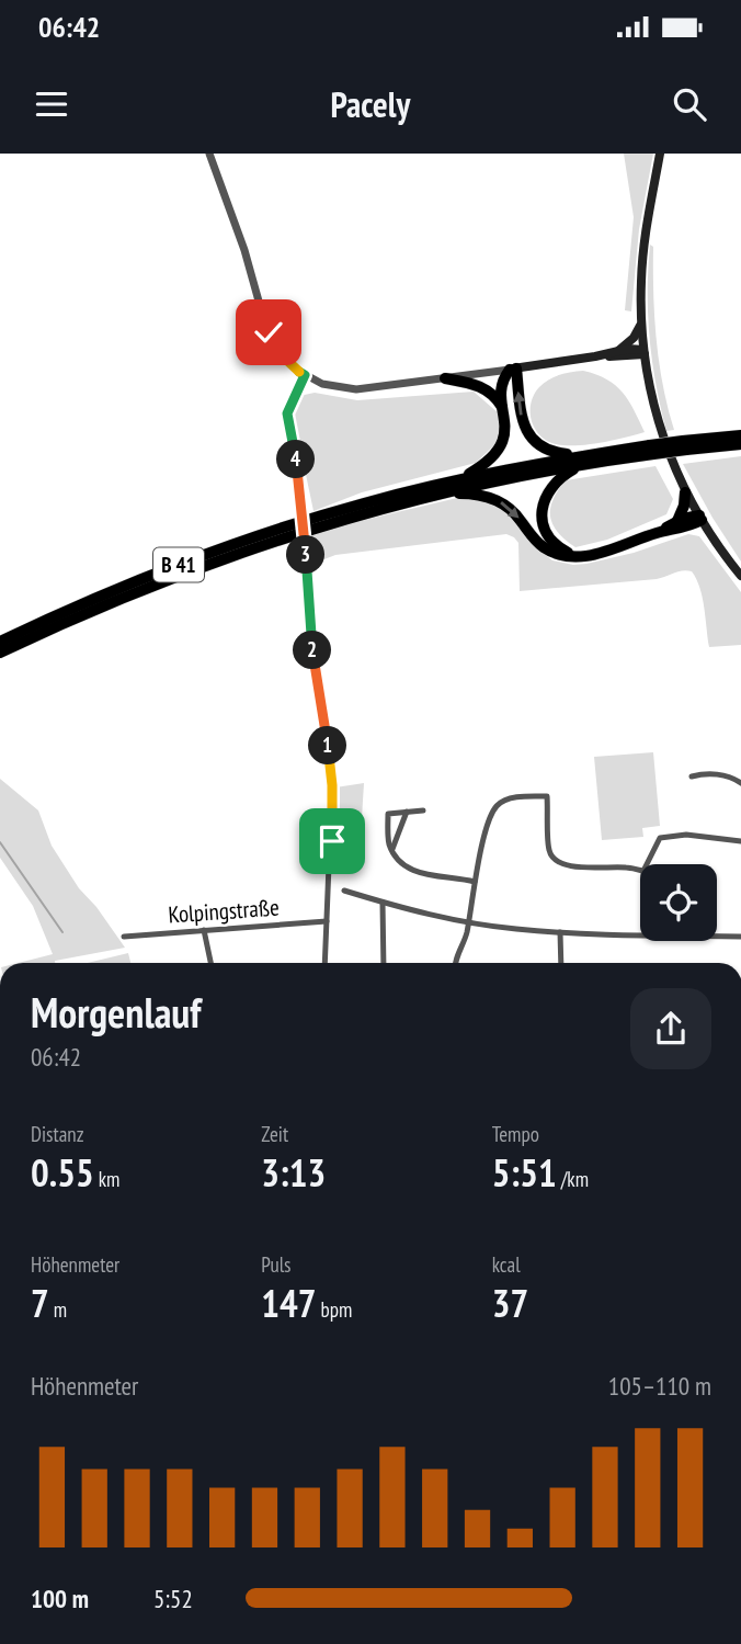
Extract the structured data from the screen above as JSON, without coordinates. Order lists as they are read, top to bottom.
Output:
{
  "streets": {
    "highway": ["B 41"],
    "street": ["Kolpingstraße"]
  },
  "page": {
    "status": "06:42",
    "header": "Pacely",
    "pins": [
      "4",
      "3",
      "2",
      "1"
    ],
    "heading": ["Morgenlauf", "06:42"],
    "stats": [
      ["Distanz", "0.55 km"],
      ["Zeit", "3:13"],
      ["Tempo", "5:51 /km"],
      ["Höhenmeter", "7 m"],
      ["Puls", "147 bpm"],
      ["kcal", "37"]
    ],
    "chart": ["Höhenmeter", "105–110 m"],
    "list": [
      {
        "name": "100 m",
        "note": "5:52"
      }
    ]
  }
}
